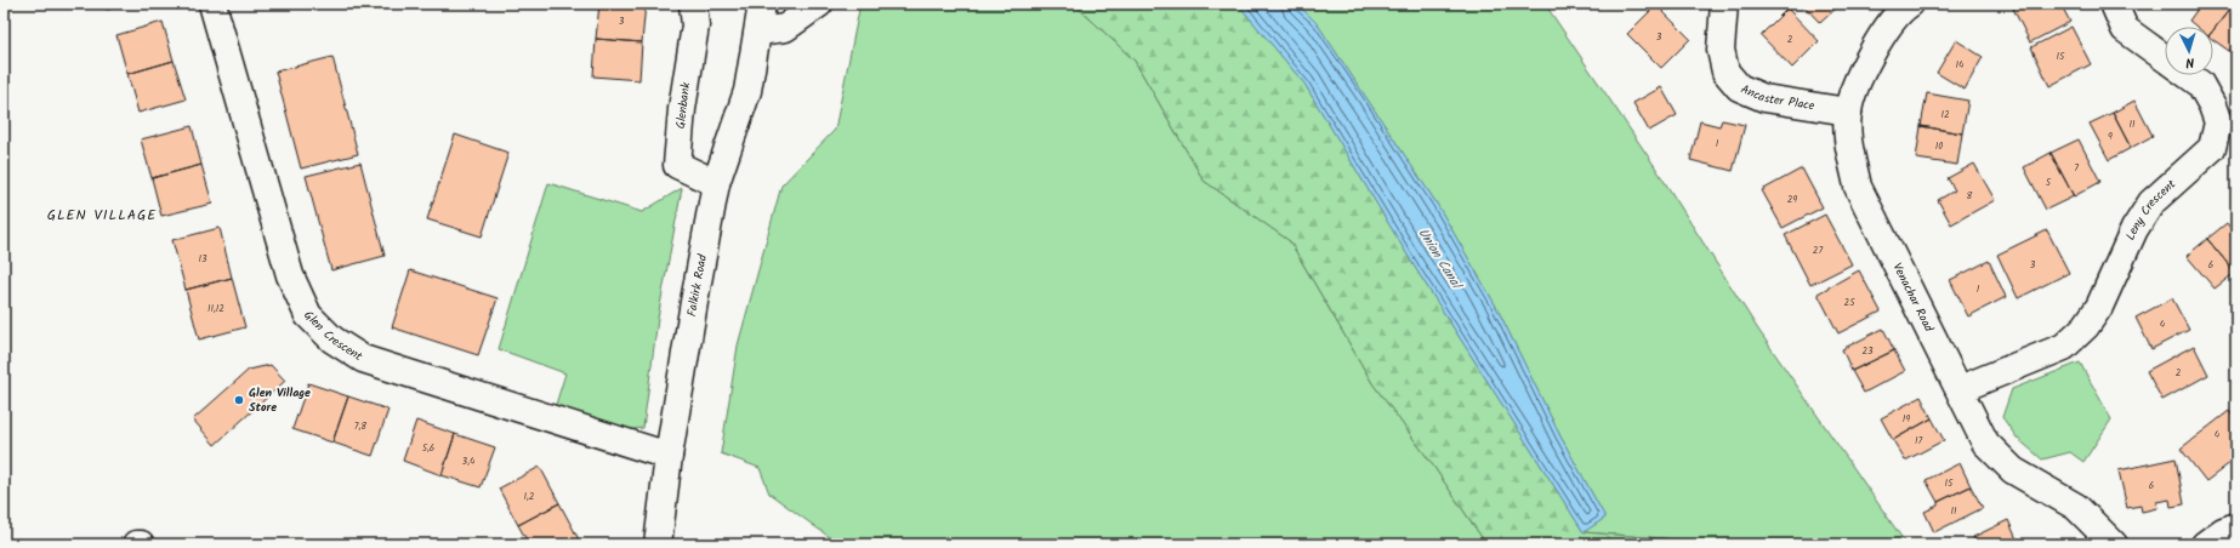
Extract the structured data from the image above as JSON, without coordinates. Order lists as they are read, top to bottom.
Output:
{
  "streets": {
    "street": [
      "Ancaster Place",
      "Glenbank",
      "Leny Crescent",
      "Falkirk Road",
      "Venachar Road",
      "Glen Crescent"
    ]
  },
  "crossings": [
    ["Ancaster Place", "Venachar Road"],
    ["Glenbank", "Falkirk Road"],
    ["Leny Crescent", "Venachar Road"],
    ["Falkirk Road", "Glen Crescent"]
  ],
  "districts": ["GLEN VILLAGE"],
  "water": ["Union Canal"],
  "places": ["Glen Village Store"],
  "house_numbers": [
    "3",
    "3",
    "2",
    "15",
    "14",
    "12",
    "11",
    "9",
    "1",
    "10",
    "7",
    "5",
    "8",
    "29",
    "27",
    "13",
    "3",
    "6",
    "1",
    "25",
    "11,12",
    "4",
    "23",
    "2",
    "19",
    "7,8",
    "4",
    "17",
    "5,6",
    "3,4",
    "15",
    "6",
    "1,2",
    "11"
  ],
  "north": "bottom"
}
